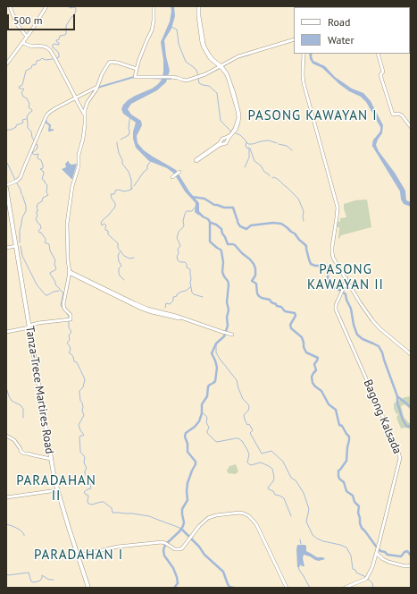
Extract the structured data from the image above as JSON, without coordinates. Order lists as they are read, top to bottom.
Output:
{
  "streets": {
    "main road": ["Tanza-Trece Martires Road", "Bagong Kalsada"]
  },
  "districts": [
    "PASONG KAWAYAN I",
    "PASONG KAWAYAN II",
    "PARADAHAN II",
    "PARADAHAN I"
  ],
  "legend": ["Road", "Water"],
  "scale_bar": "500 m"
}
